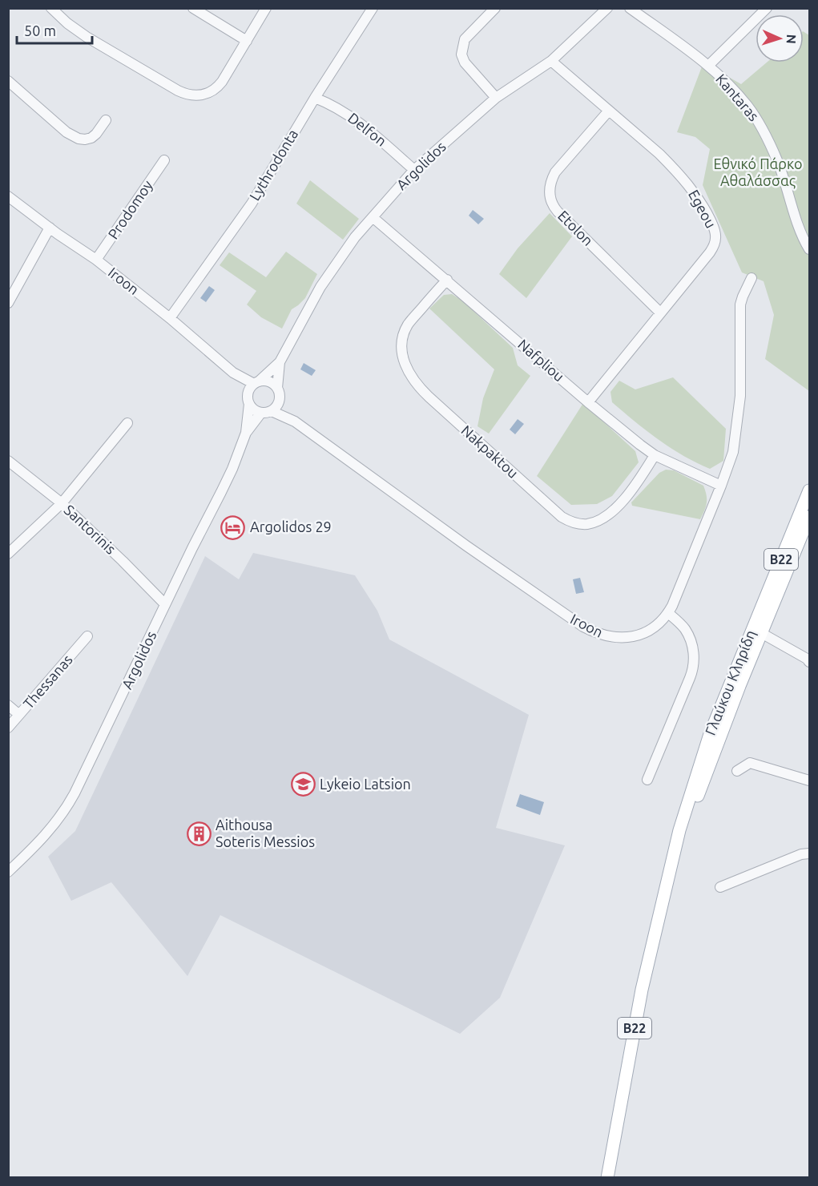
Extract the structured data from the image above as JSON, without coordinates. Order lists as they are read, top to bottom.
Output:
{
  "streets": {
    "main road": ["B22", "Γλαύκου Κληρίδη"],
    "street": [
      "Kantaras",
      "Delfon",
      "Lythrodonta",
      "Argolidos",
      "Egeou",
      "Prodomoy",
      "Etolon",
      "Iroon",
      "Nafpliou",
      "Nakpaktou",
      "Santorinis",
      "Thessanas"
    ]
  },
  "crossings": [
    ["Delfon", "Lythrodonta"],
    ["Delfon", "Argolidos"],
    ["Lythrodonta", "Iroon"],
    ["Argolidos", "Egeou"],
    ["Argolidos", "Iroon"],
    ["Argolidos", "Nafpliou"],
    ["Argolidos", "Santorinis"],
    ["Egeou", "Etolon"],
    ["Egeou", "Nafpliou"],
    ["Prodomoy", "Iroon"],
    ["Iroon", "Nafpliou"],
    ["Nafpliou", "Nakpaktou"]
  ],
  "parks": ["Εθνικό Πάρκο Αθαλάσσας"],
  "places": {
    "hotel": ["Argolidos 29"],
    "school or university": ["Lykeio Latsion"],
    "building": ["Aithousa Soteris Messios"]
  },
  "scale_bar": "50 m",
  "north": "right"
}
